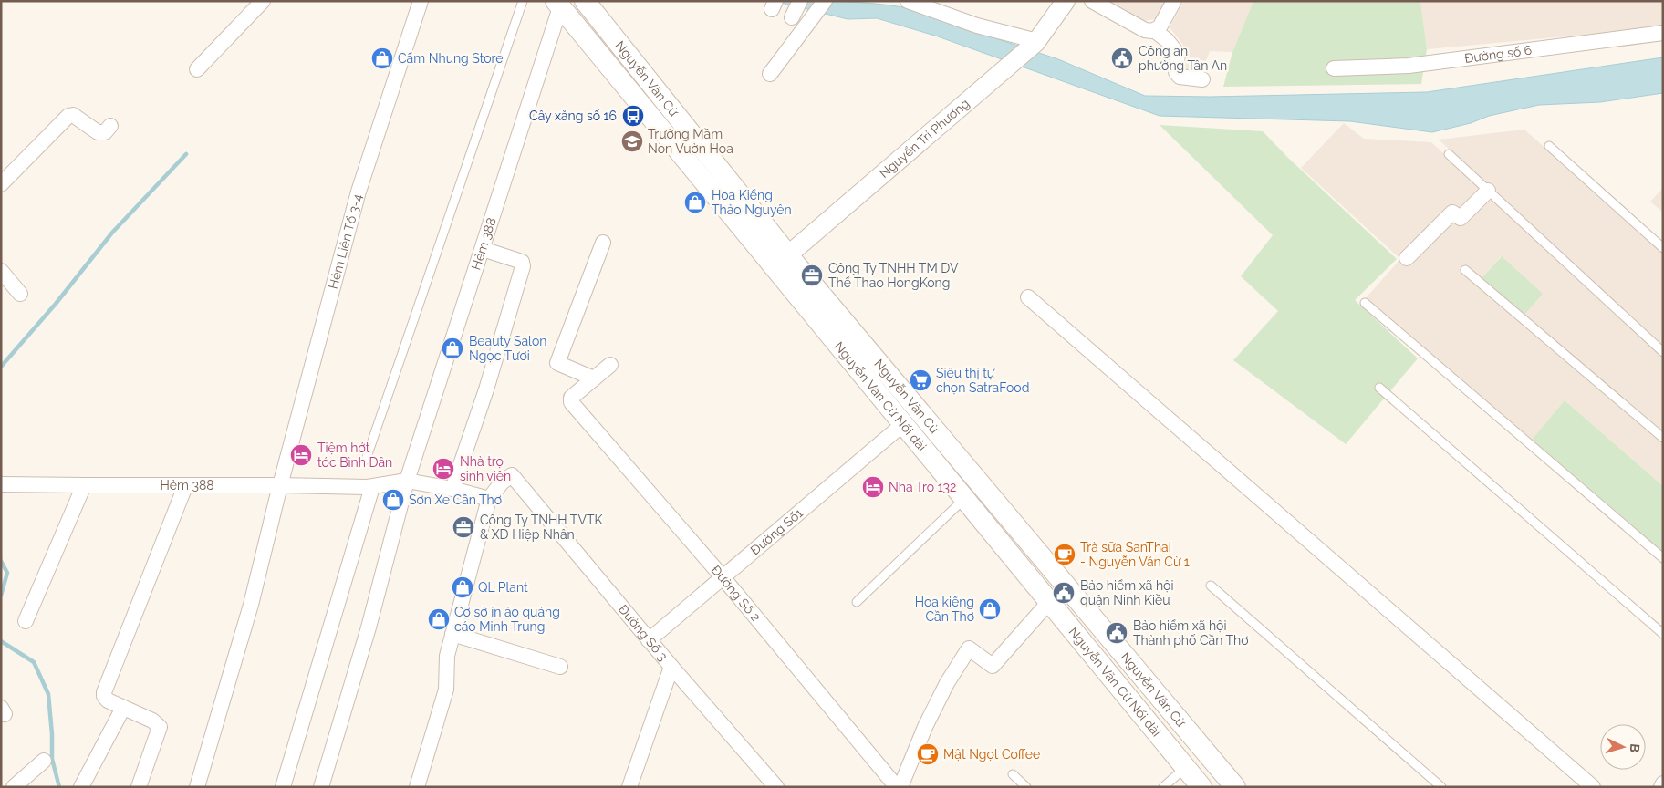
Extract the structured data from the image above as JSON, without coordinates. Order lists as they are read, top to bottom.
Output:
{
  "streets": {
    "main road": ["Nguyễn Văn Cừ", "Nguyễn Văn Cừ Nối dài"],
    "street": [
      "Đường số 6",
      "Nguyển Tri Phương",
      "Hẻm Liên Tổ 3-4",
      "Hẻm 388",
      "Đường Số1",
      "Đường Số 2",
      "Đường Số 3"
    ]
  },
  "crossings": [
    ["Nguyễn Văn Cừ", "Nguyển Tri Phương"],
    ["Nguyễn Văn Cừ", "Nguyễn Văn Cừ Nối dài"],
    ["Nguyển Tri Phương", "Nguyễn Văn Cừ Nối dài"],
    ["Hẻm Liên Tổ 3-4", "Hẻm 388"],
    ["Hẻm 388", "Nguyễn Văn Cừ Nối dài"],
    ["Hẻm 388", "Đường Số 3"],
    ["Nguyễn Văn Cừ Nối dài", "Đường Số1"],
    ["Đường Số1", "Đường Số 2"],
    ["Đường Số1", "Đường Số 3"]
  ],
  "places": {
    "shop": [
      "Cẩm Nhung Store",
      "Hoa Kiểng Thảo Nguyên",
      "Beauty Salon Ngọc Tươi",
      "Sơn Xe Cần Thơ",
      "QL Plant",
      "Hoa kiểng Cần Thơ",
      "Cơ sở in áo quảng cáo Minh Trung"
    ],
    "public building": ["Công an phường Tân An", "Bảo hiểm xã hội quận Ninh Kiều", "Bảo hiểm xã hội Thành phố Cần Thơ"],
    "bus stop": ["Cây xăng số 16"],
    "school or university": ["Trường Mầm Non Vuờn Hoa"],
    "office": ["Công Ty TNHH TM DV Thể Thao HongKong", "Công Ty TNHH TVTK & XD Hiệp Nhân"],
    "supermarket": ["Siêu thị tự chọn SatraFood"],
    "hotel": ["Tiệm hớt tóc Bình Dân", "Nhà trọ sinh viên", "Nha Tro 132"],
    "cafe": ["Trà sữa SanThai - Nguyễn Văn Cừ 1", "Mật Ngọt Coffee"]
  },
  "north": "right"
}
